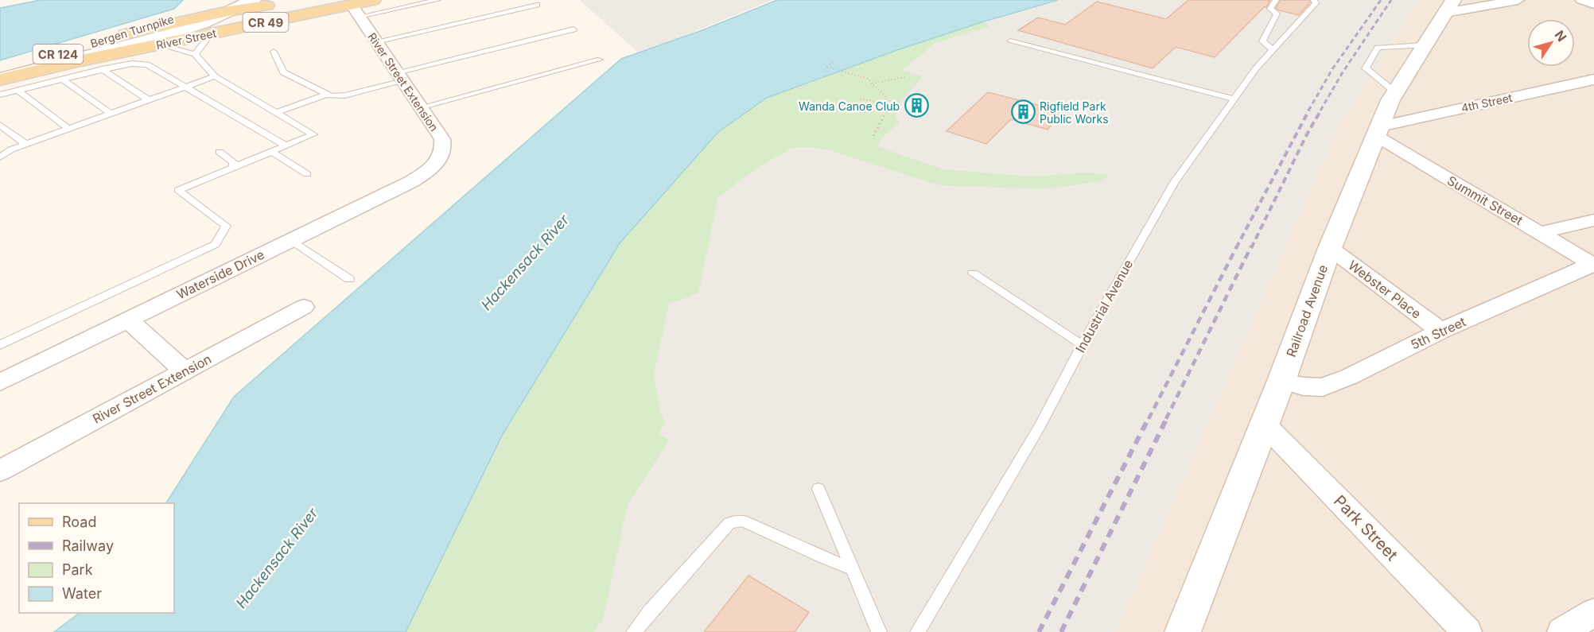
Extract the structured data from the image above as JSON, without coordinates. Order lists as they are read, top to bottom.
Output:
{
  "streets": {
    "main road": [
      "CR 49",
      "Bergen Turnpike",
      "River Street",
      "CR 124",
      "Railroad Avenue"
    ],
    "street": [
      "River Street Extension",
      "4th Street",
      "Summit Street",
      "Waterside Drive",
      "Webster Place",
      "5th Street",
      "Park Street"
    ],
    "lane": ["Industrial Avenue"]
  },
  "crossings": [
    ["CR 49", "Bergen Turnpike"],
    ["Bergen Turnpike", "River Street"],
    ["River Street", "River Street Extension"],
    ["River Street Extension", "Waterside Drive"],
    ["4th Street", "Summit Street"],
    ["4th Street", "Railroad Avenue"],
    ["Summit Street", "Railroad Avenue"],
    ["Summit Street", "5th Street"],
    ["Webster Place", "Railroad Avenue"],
    ["Webster Place", "5th Street"],
    ["Railroad Avenue", "5th Street"],
    ["Railroad Avenue", "Park Street"]
  ],
  "water": ["Hackensack River"],
  "places": {
    "building": ["Wanda Canoe Club", "Rigfield Park Public Works"]
  },
  "legend": [
    "Road",
    "Railway",
    "Park",
    "Water"
  ],
  "north": "top right"
}
